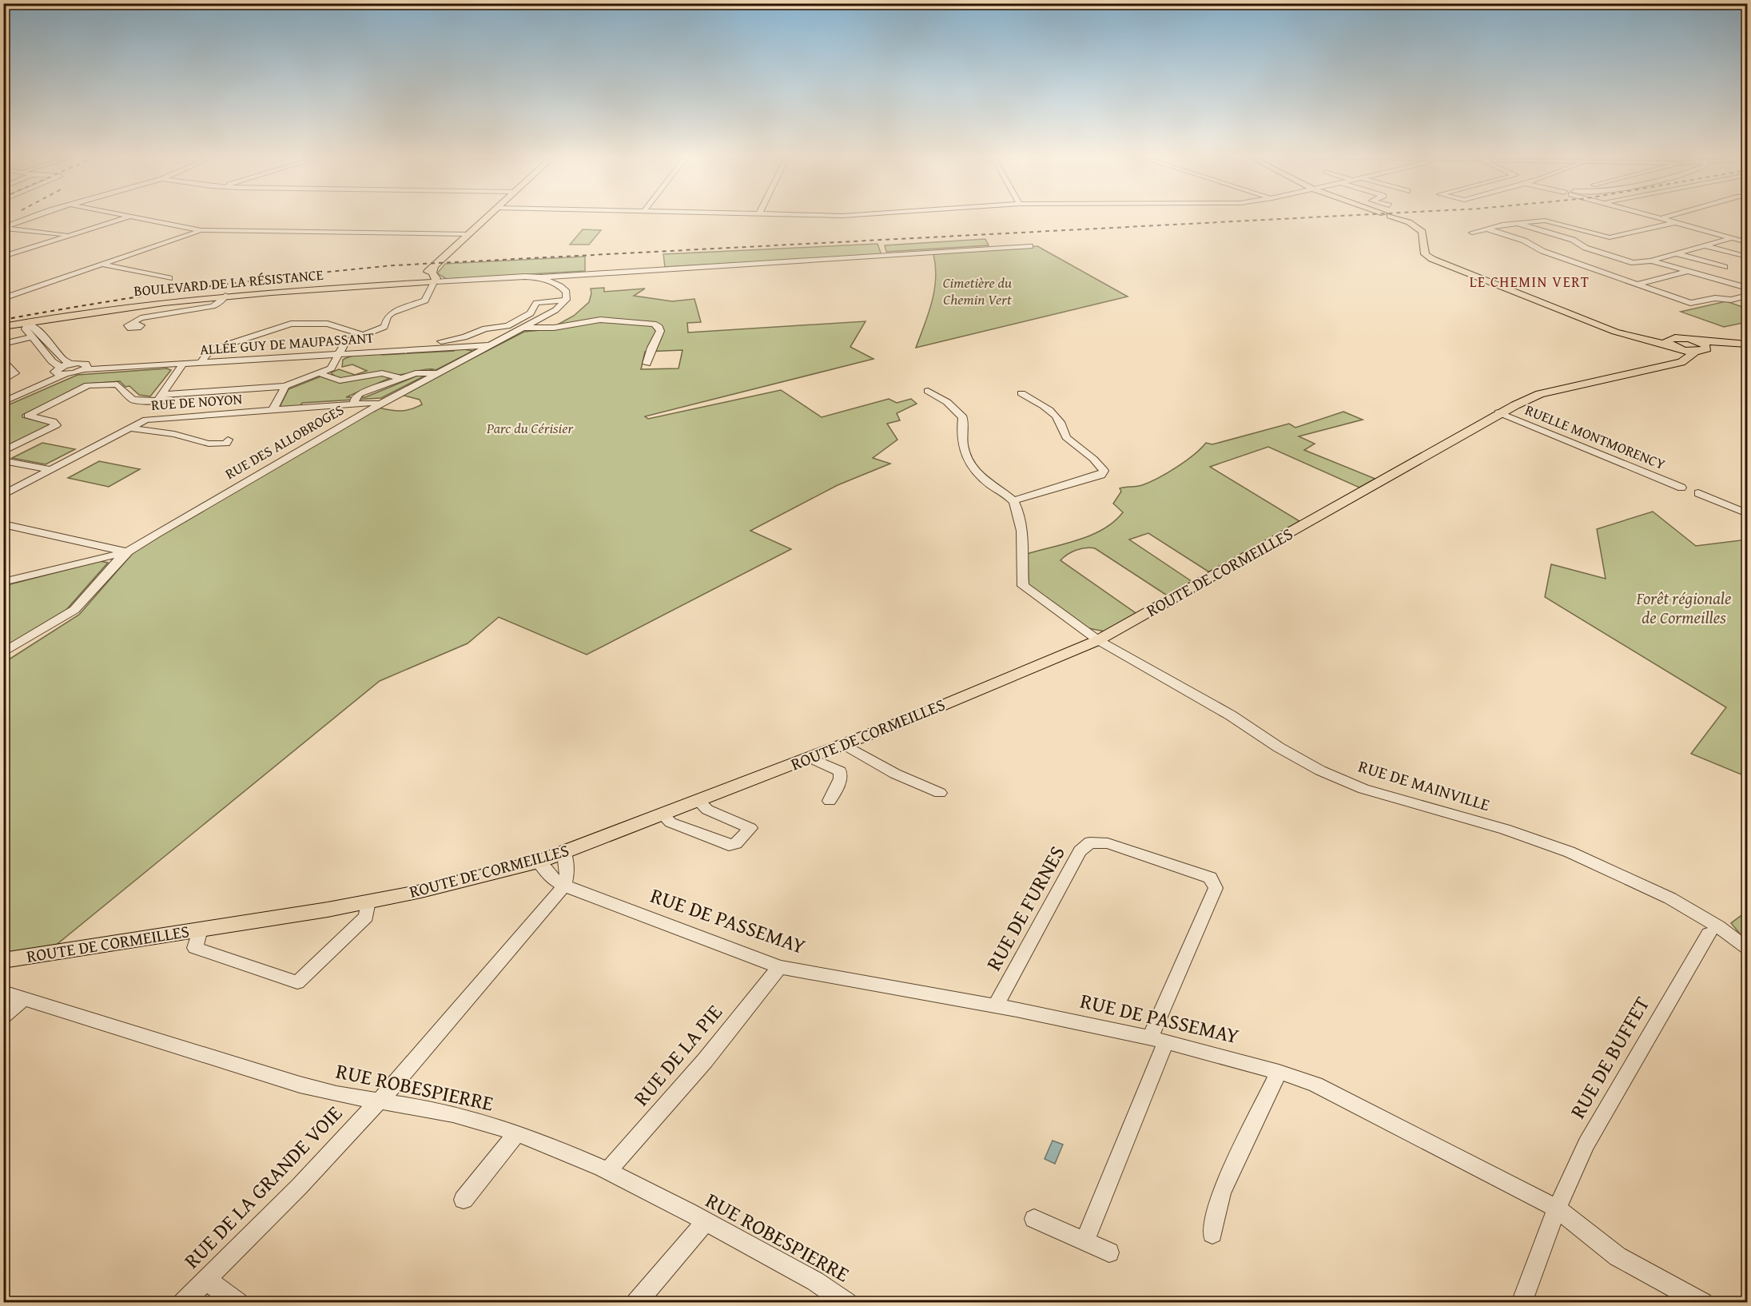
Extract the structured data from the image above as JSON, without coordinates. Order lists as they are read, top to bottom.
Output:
{
  "streets": {
    "main road": ["BOULEVARD DE LA RÉSISTANCE", "ROUTE DE CORMEILLES"],
    "street": [
      "ALLÉE GUY DE MAUPASSANT",
      "RUE DE NOYON",
      "RUELLE MONTMORENCY",
      "RUE DES ALLOBROGES",
      "RUE DE MAINVILLE",
      "RUE DE FURNES",
      "RUE DE PASSEMAY",
      "RUE DE LA PIE",
      "RUE DE BUFFET",
      "RUE ROBESPIERRE",
      "RUE DE LA GRANDE VOIE"
    ]
  },
  "crossings": [
    ["ALLÉE GUY DE MAUPASSANT", "RUE DES ALLOBROGES"],
    ["RUE DE NOYON", "RUE DES ALLOBROGES"],
    ["RUELLE MONTMORENCY", "ROUTE DE CORMEILLES"],
    ["ROUTE DE CORMEILLES", "RUE DE MAINVILLE"],
    ["RUE DE FURNES", "RUE DE PASSEMAY"],
    ["RUE DE PASSEMAY", "RUE DE LA PIE"],
    ["RUE DE PASSEMAY", "RUE DE BUFFET"],
    ["RUE DE PASSEMAY", "RUE DE LA GRANDE VOIE"],
    ["RUE DE LA PIE", "RUE ROBESPIERRE"],
    ["RUE ROBESPIERRE", "RUE DE LA GRANDE VOIE"]
  ],
  "districts": ["LE CHEMIN VERT"],
  "parks": ["Cimetière du Chemin Vert", "Parc du Cérisier", "Forêt régionale de Cormeilles"]
}
